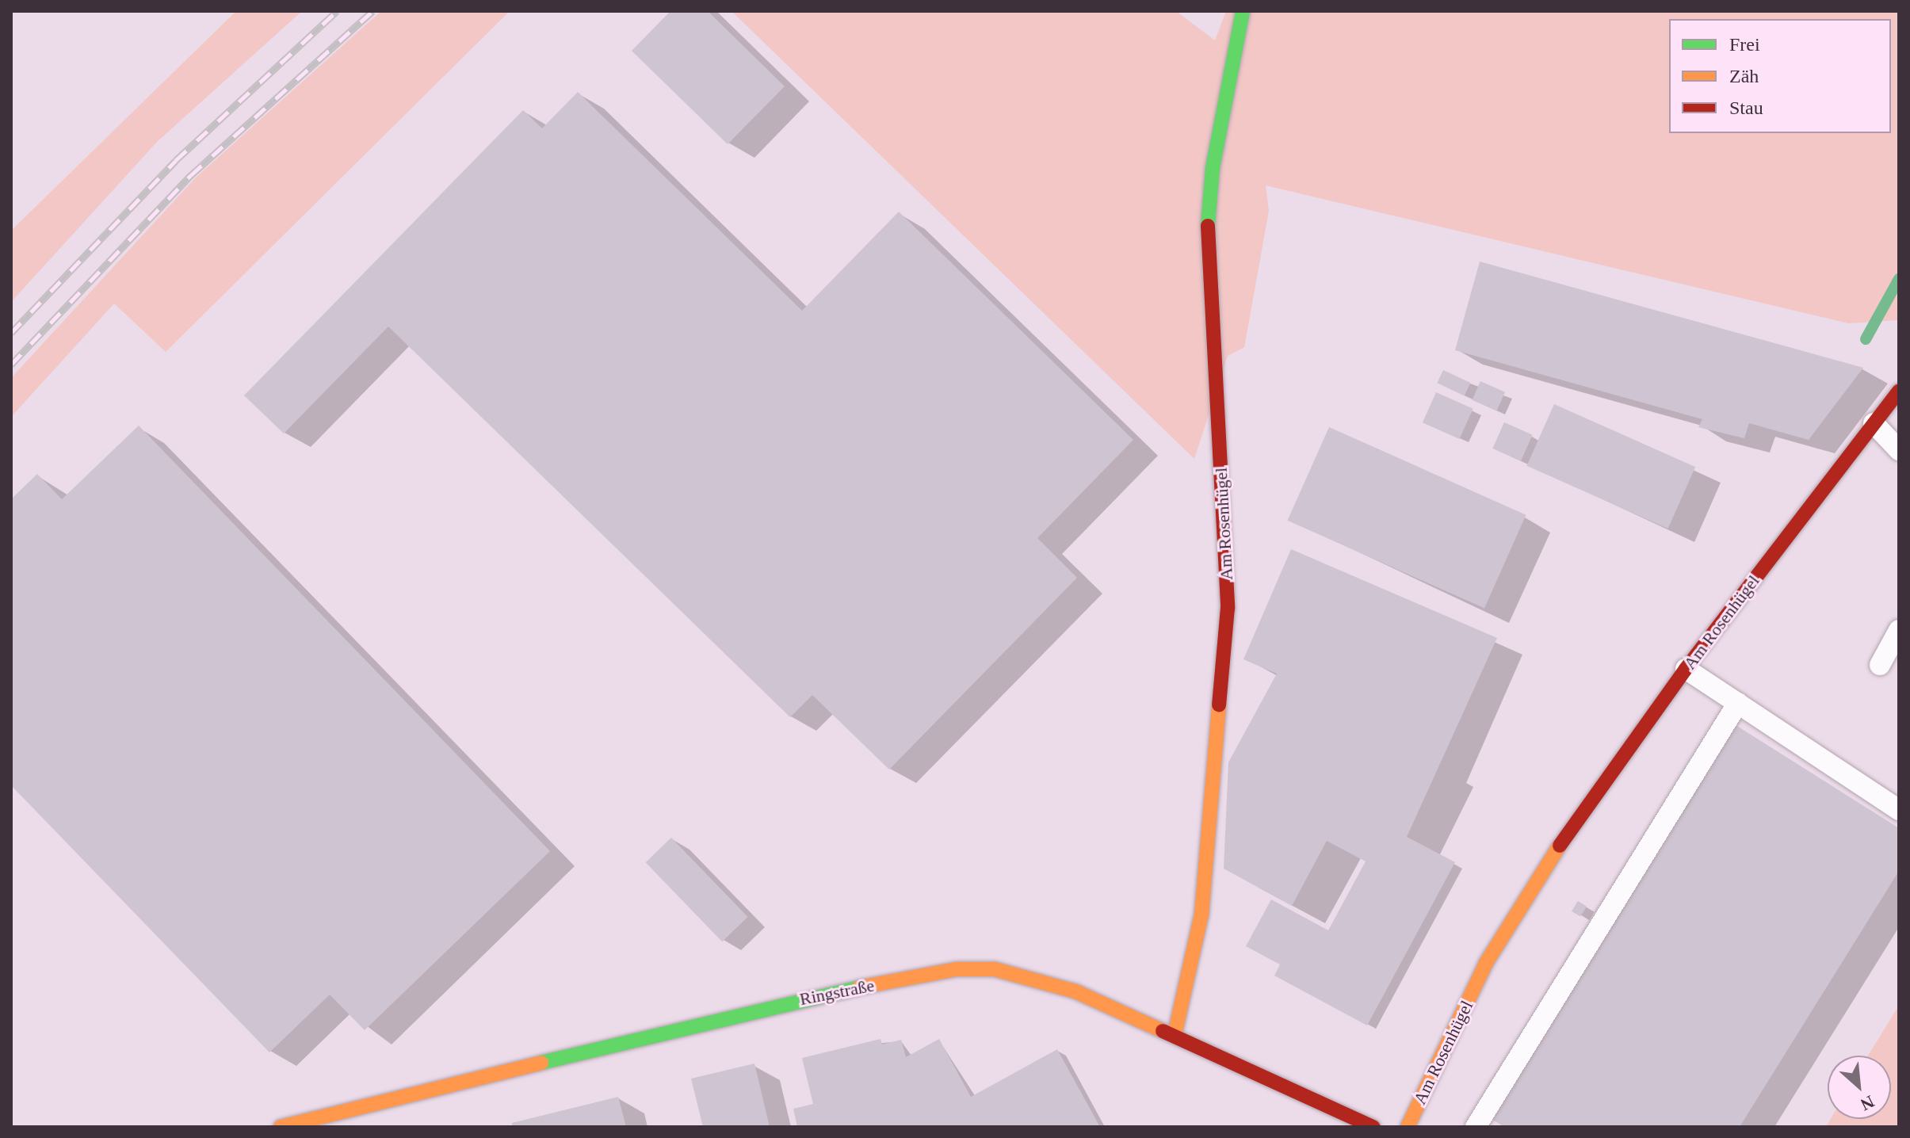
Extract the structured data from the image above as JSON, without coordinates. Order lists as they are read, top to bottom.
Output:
{
  "streets": {
    "street": ["Am Rosenhügel", "Ringstraße"]
  },
  "crossings": [
    ["Am Rosenhügel", "Ringstraße"]
  ],
  "legend": ["Frei", "Zäh", "Stau"],
  "north": "bottom right"
}
